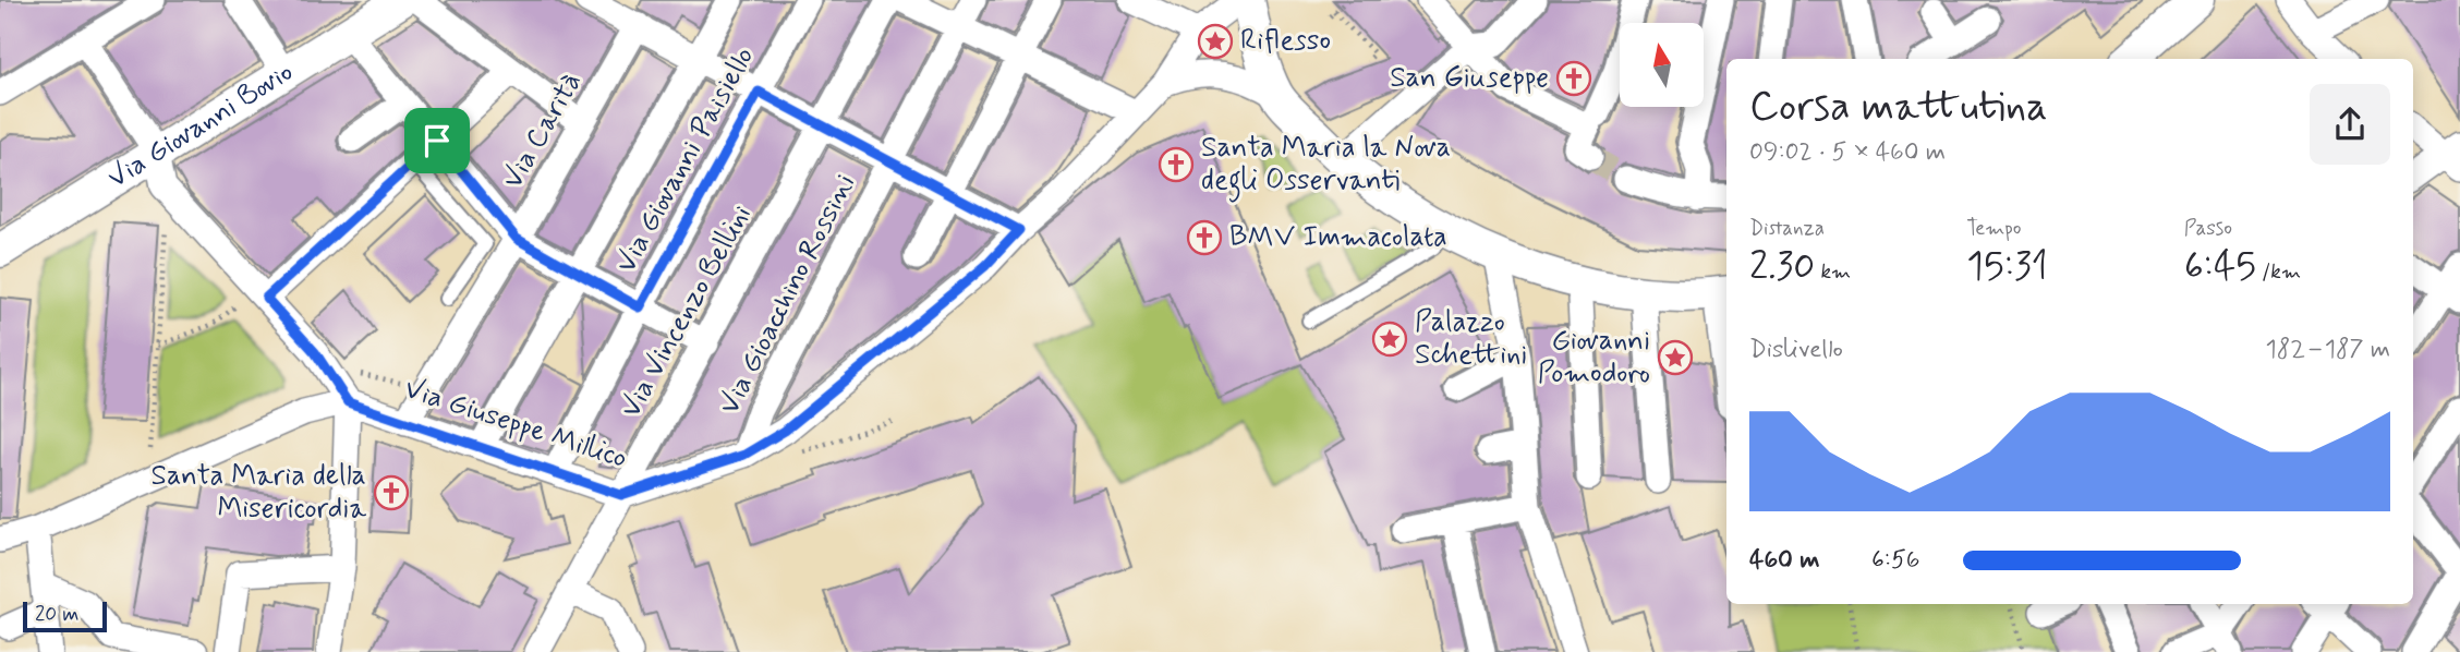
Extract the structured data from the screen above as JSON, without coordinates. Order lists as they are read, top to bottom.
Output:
{
  "streets": {
    "street": [
      "Via Giovanni Bovio",
      "Via Carità",
      "Via Giovanni Paisiello",
      "Via Gioacchino Rossini",
      "Via Vincenzo Bellini",
      "Via Giuseppe Millico"
    ]
  },
  "crossings": [
    ["Via Carità", "Via Giuseppe Millico"],
    ["Via Giovanni Paisiello", "Via Giuseppe Millico"],
    ["Via Gioacchino Rossini", "Via Giuseppe Millico"],
    ["Via Vincenzo Bellini", "Via Giuseppe Millico"]
  ],
  "places": {
    "place": ["Riflesso", "Palazzo Schettini", "Giovanni Pomodoro"],
    "church": [
      "San Giuseppe",
      "Santa Maria la Nova degli Osservanti",
      "BMV Immacolata",
      "Santa Maria della Misericordia"
    ]
  },
  "scale_bar": "20 m",
  "north": "top",
  "page": {
    "heading": ["Corsa mattutina", "09:02 · 5 × 460 m"],
    "stats": [
      ["Distanza", "2.30 km"],
      ["Tempo", "15:31"],
      ["Passo", "6:45 /km"]
    ],
    "chart": ["Dislivello", "182–187 m"],
    "list": [
      {
        "name": "460 m",
        "note": "6:56"
      }
    ],
    "scale": "20 m"
  }
}
